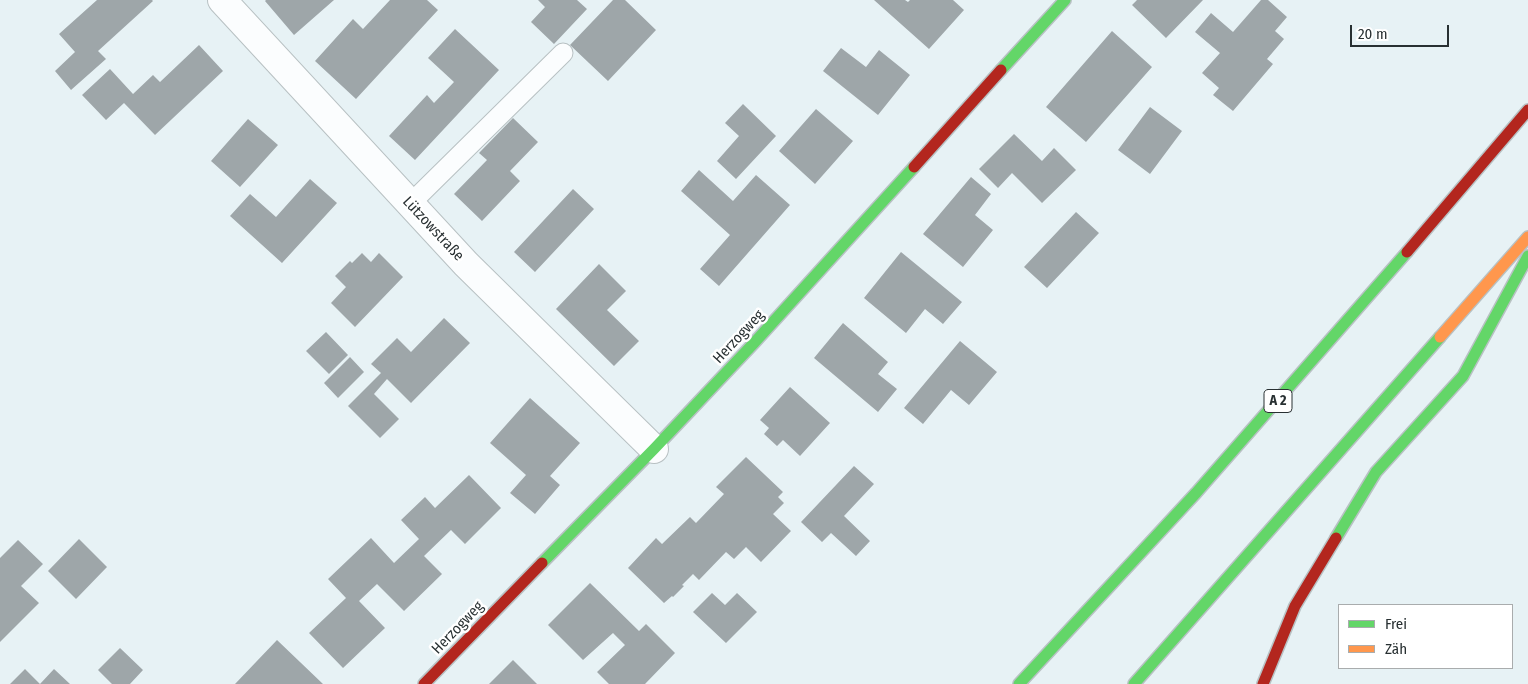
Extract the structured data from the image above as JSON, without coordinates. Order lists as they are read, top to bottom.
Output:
{
  "streets": {
    "main road": ["Herzogweg", "A 2"],
    "street": ["Lützowstraße"]
  },
  "crossings": [
    ["Lützowstraße", "Herzogweg"]
  ],
  "legend": ["Frei", "Zäh"],
  "scale_bar": "20 m"
}
